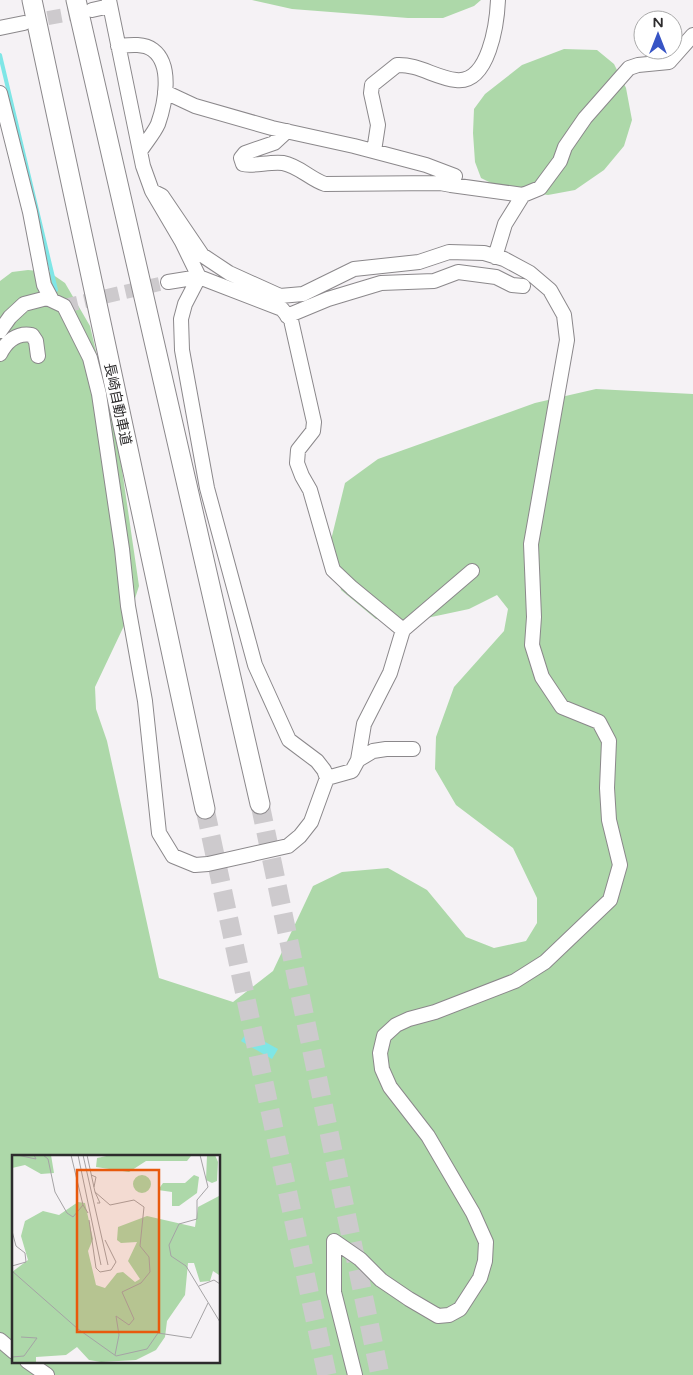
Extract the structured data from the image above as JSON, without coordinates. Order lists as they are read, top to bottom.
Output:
{
  "streets": {
    "highway": ["長崎自動車道"]
  },
  "north": "top"
}
